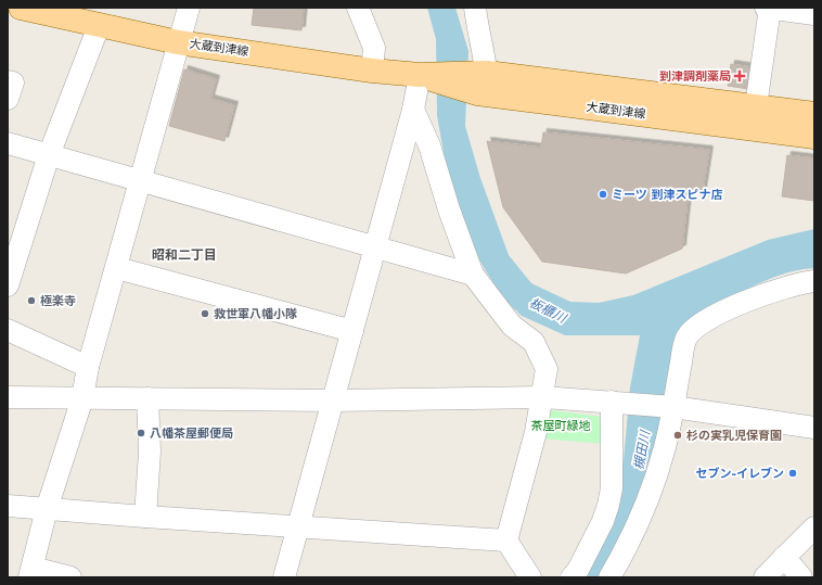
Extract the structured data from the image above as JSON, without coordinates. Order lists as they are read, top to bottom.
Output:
{
  "streets": {
    "main road": ["大蔵到津線"]
  },
  "districts": ["昭和二丁目"],
  "water": ["板櫃川", "槻田川"],
  "parks": ["茶屋町緑地"],
  "places": {
    "health": ["到津調剤薬局"],
    "other": [
      "ミーツ 到津スピナ店",
      "極楽寺",
      "救世軍八幡小隊",
      "八幡茶屋郵便局",
      "杉の実乳児保育園",
      "セブン-イレブン"
    ]
  }
}
